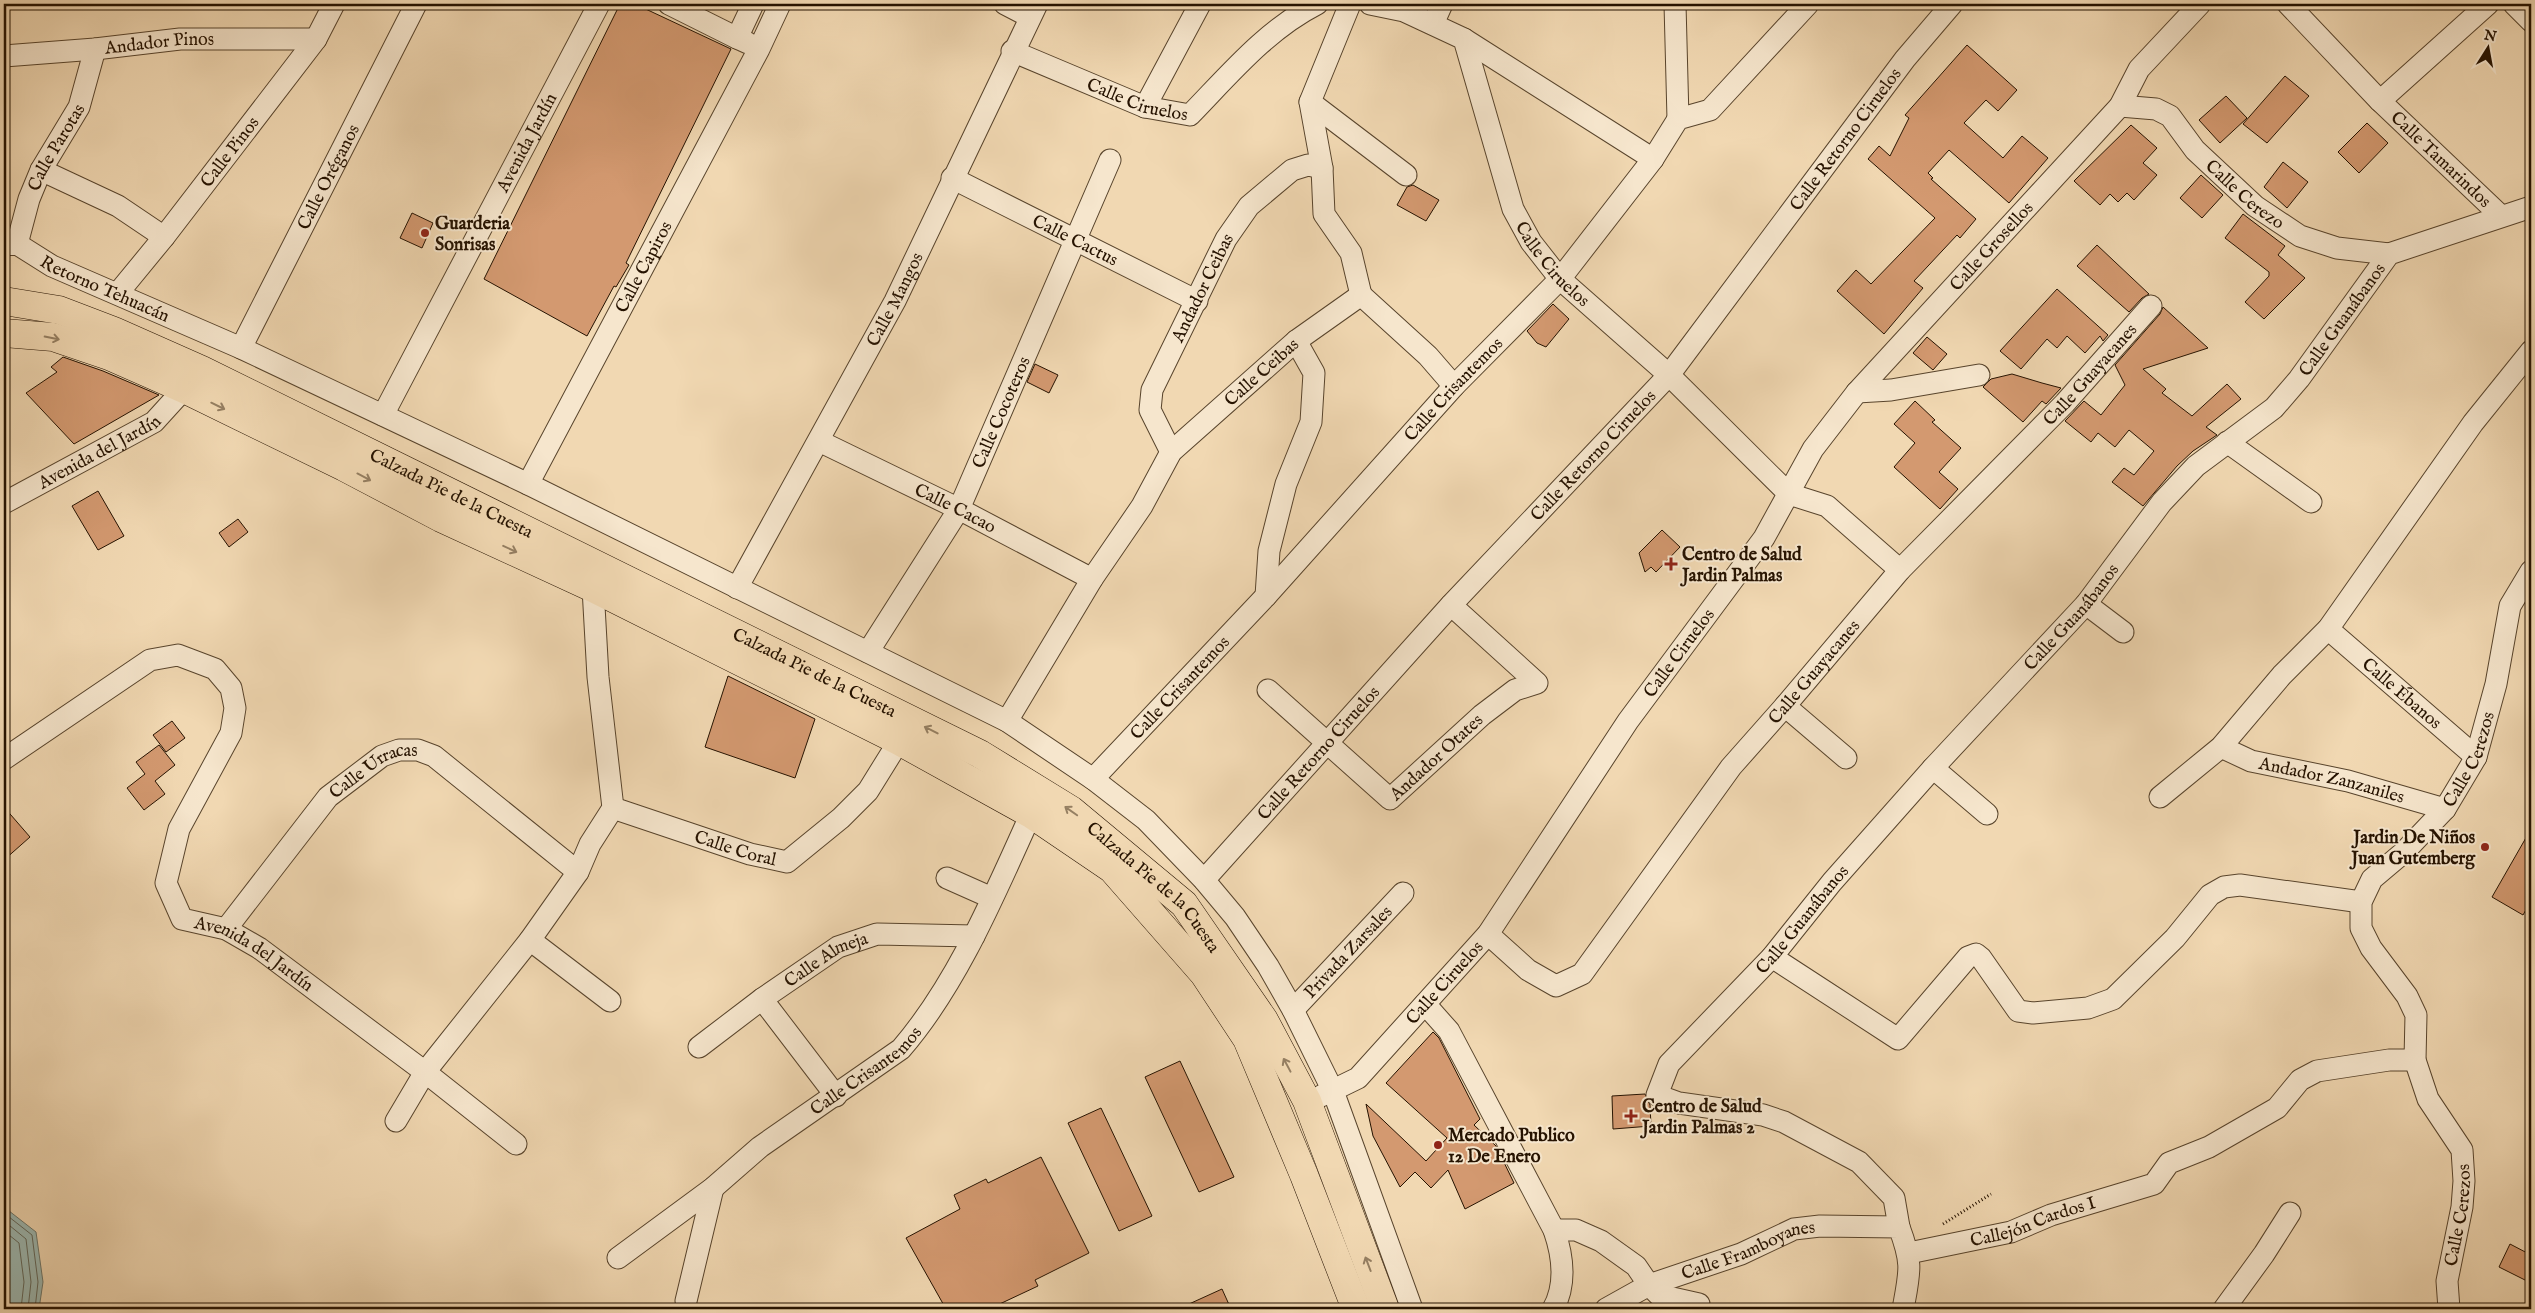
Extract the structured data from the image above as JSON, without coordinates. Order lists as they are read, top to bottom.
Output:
{
  "streets": {
    "main road": ["Calzada Pie de la Cuesta"],
    "street": [
      "Andador Pinos",
      "Calle Ciruelos",
      "Calle Retorno Ciruelos",
      "Avenida Jardín",
      "Calle Parotas",
      "Calle Pinos",
      "Calle Tamarindos",
      "Calle Oréganos",
      "Calle Cerezo",
      "Calle Cactus",
      "Calle Grosellos",
      "Calle Capiros",
      "Retorno Tehuacán",
      "Andador Ceibas",
      "Calle Mangos",
      "Calle Guanábanos",
      "Calle Ceibas",
      "Calle Guayacanes",
      "Calle Crisantemos",
      "Calle Cocoteros",
      "Avenida del Jardín",
      "Calle Cacao",
      "Calle Ébanos",
      "Andador Otates",
      "Calle Cerezos",
      "Calle Urracas",
      "Andador Zanzaniles",
      "Calle Coral",
      "Privada Zarsales",
      "Calle Almeja",
      "Callejón Cardos I",
      "Calle Framboyanes"
    ]
  },
  "crossings": [
    ["Andador Pinos", "Calle Parotas"],
    ["Andador Pinos", "Calle Pinos"],
    ["Calle Ciruelos", "Calle Retorno Ciruelos"],
    ["Calle Ciruelos", "Calle Grosellos"],
    ["Calle Ciruelos", "Retorno Tehuacán"],
    ["Calle Ciruelos", "Calle Mangos"],
    ["Calle Ciruelos", "Calle Guayacanes"],
    ["Calle Ciruelos", "Calle Crisantemos"],
    ["Calle Ciruelos", "Calzada Pie de la Cuesta"],
    ["Calle Retorno Ciruelos", "Retorno Tehuacán"],
    ["Calle Retorno Ciruelos", "Andador Otates"],
    ["Avenida Jardín", "Retorno Tehuacán"],
    ["Calle Parotas", "Retorno Tehuacán"],
    ["Calle Pinos", "Retorno Tehuacán"],
    ["Calle Tamarindos", "Calle Guanábanos"],
    ["Calle Oréganos", "Retorno Tehuacán"],
    ["Calle Cerezo", "Calle Grosellos"],
    ["Calle Cerezo", "Calle Guanábanos"],
    ["Calle Cactus", "Andador Ceibas"],
    ["Calle Cactus", "Calle Mangos"],
    ["Calle Cactus", "Calle Cocoteros"],
    ["Calle Capiros", "Retorno Tehuacán"],
    ["Retorno Tehuacán", "Calle Mangos"],
    ["Retorno Tehuacán", "Calle Ceibas"],
    ["Retorno Tehuacán", "Calle Crisantemos"],
    ["Retorno Tehuacán", "Calle Cocoteros"],
    ["Retorno Tehuacán", "Privada Zarsales"],
    ["Andador Ceibas", "Calle Ceibas"],
    ["Calle Mangos", "Calle Cacao"],
    ["Calle Guanábanos", "Calle Framboyanes"],
    ["Calle Ceibas", "Calle Cacao"],
    ["Calle Crisantemos", "Calzada Pie de la Cuesta"],
    ["Calle Crisantemos", "Calle Almeja"],
    ["Calle Cocoteros", "Calle Cacao"],
    ["Avenida del Jardín", "Calzada Pie de la Cuesta"],
    ["Avenida del Jardín", "Calle Urracas"],
    ["Calzada Pie de la Cuesta", "Calle Coral"],
    ["Calle Ébanos", "Calle Cerezos"],
    ["Calle Cerezos", "Andador Zanzaniles"],
    ["Calle Cerezos", "Callejón Cardos I"]
  ],
  "places": {
    "other": ["Guarderia Sonrisas", "Jardin De Niños Juan Gutemberg", "Mercado Publico 12 De Enero"],
    "health": ["Centro de Salud Jardin Palmas", "Centro de Salud Jardin Palmas 2"]
  },
  "north": "top"
}
